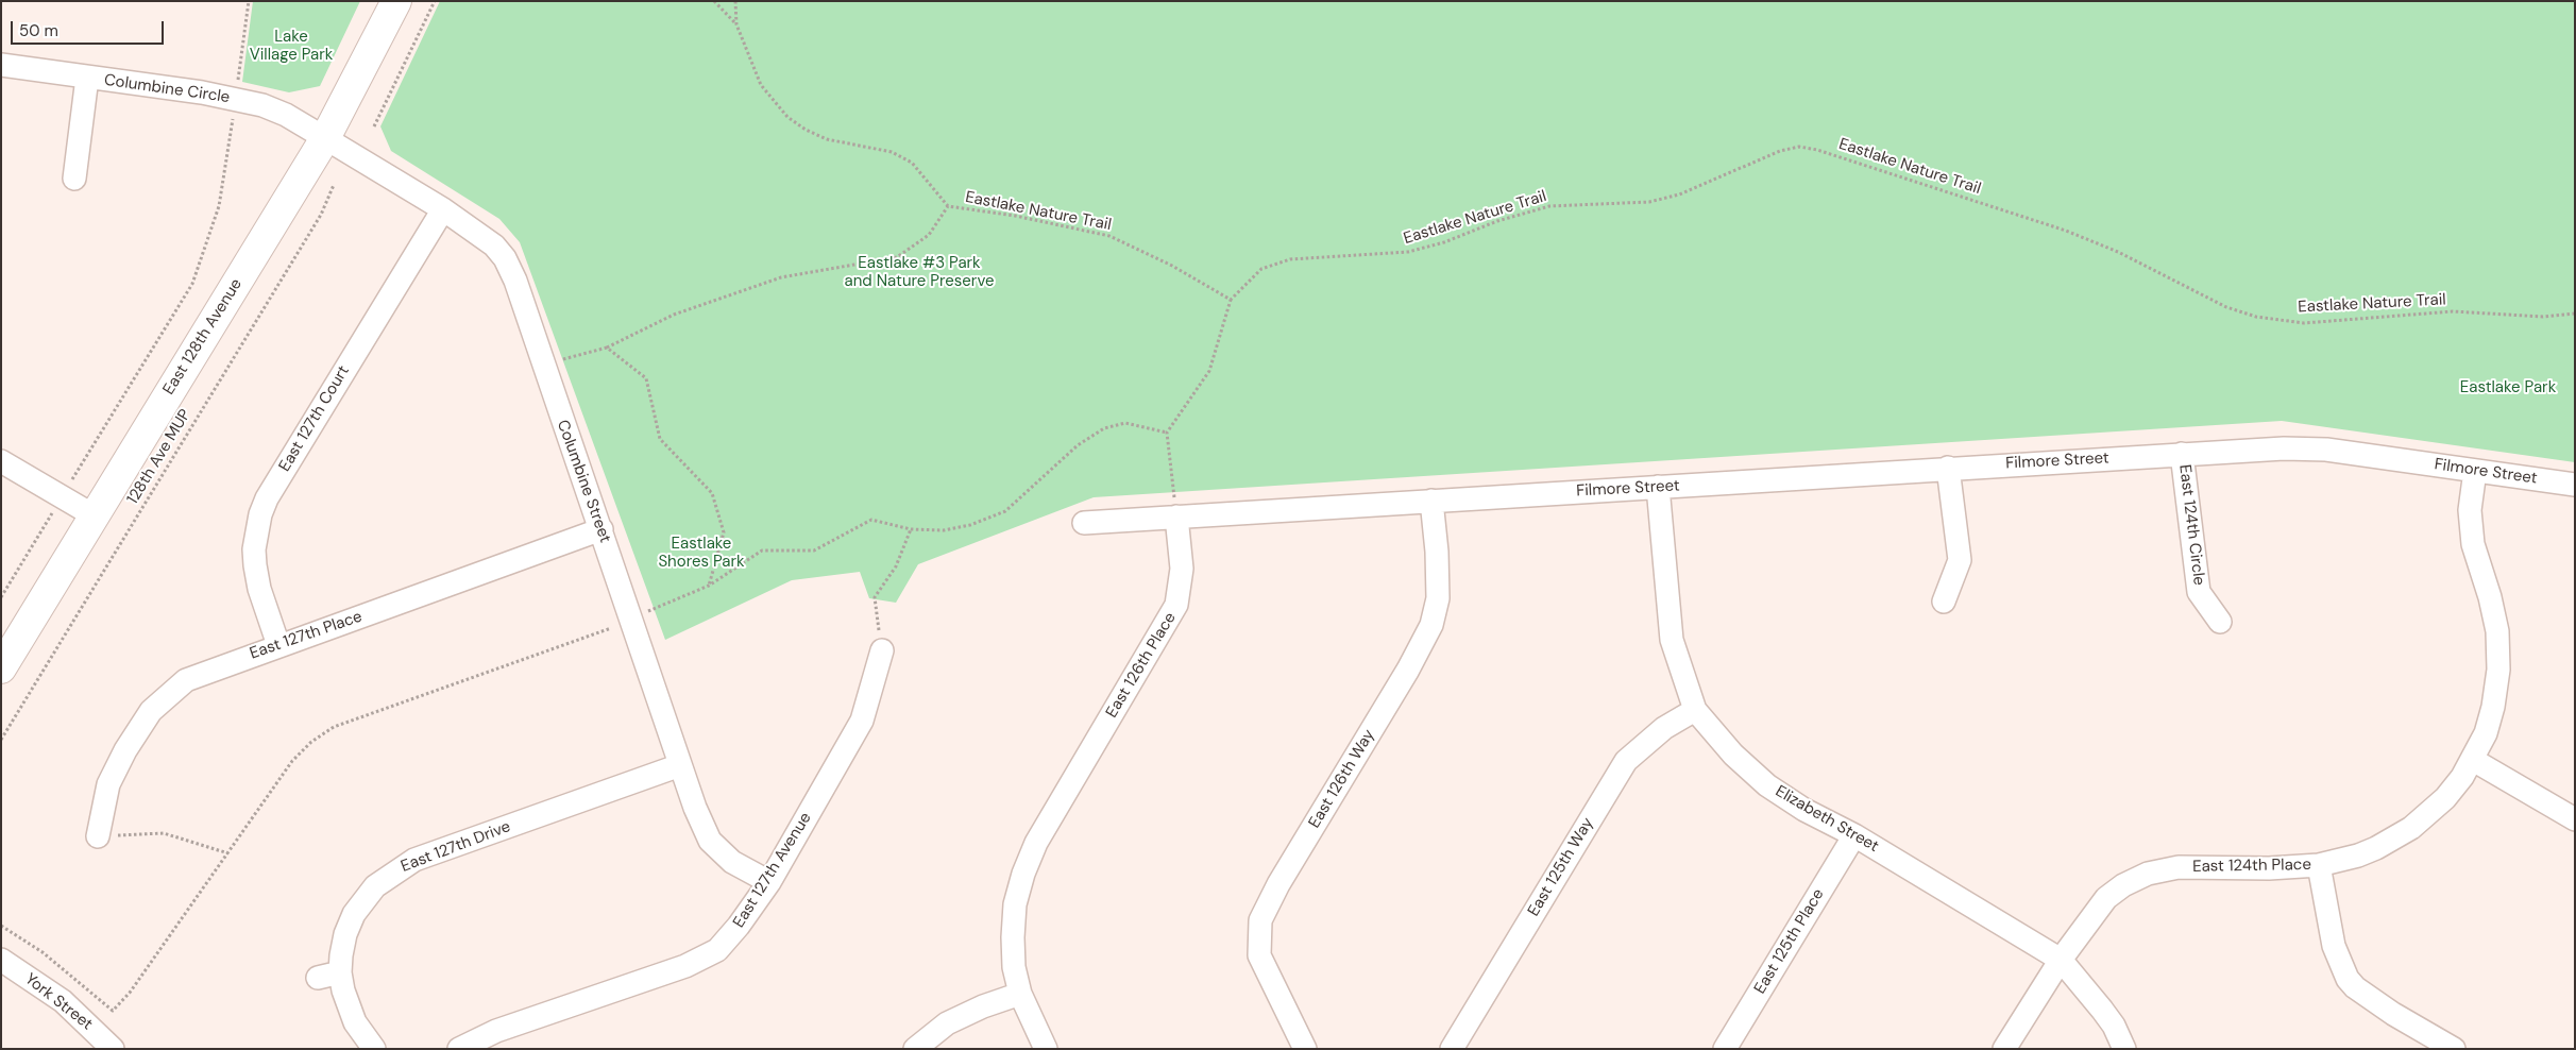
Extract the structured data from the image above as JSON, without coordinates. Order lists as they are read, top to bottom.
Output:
{
  "streets": {
    "main road": ["East 128th Avenue"],
    "street": [
      "Columbine Circle",
      "East 127th Court",
      "Filmore Street",
      "Columbine Street",
      "East 124th Circle",
      "East 127th Place",
      "East 126th Place",
      "East 126th Way",
      "Elizabeth Street",
      "East 127th Drive",
      "East 124th Place",
      "East 125th Way",
      "East 127th Avenue",
      "East 125th Place",
      "York Street"
    ],
    "path": ["Eastlake Nature Trail", "128th Ave MUP"]
  },
  "crossings": [
    ["Columbine Circle", "East 128th Avenue"],
    ["Columbine Circle", "Columbine Street"],
    ["East 128th Avenue", "Columbine Street"],
    ["East 127th Court", "Columbine Street"],
    ["East 127th Court", "East 127th Place"],
    ["Filmore Street", "East 124th Circle"],
    ["Filmore Street", "East 126th Way"],
    ["Filmore Street", "Elizabeth Street"],
    ["Filmore Street", "East 124th Place"],
    ["Columbine Street", "East 127th Place"],
    ["Columbine Street", "East 127th Drive"],
    ["Columbine Street", "East 127th Avenue"],
    ["Elizabeth Street", "East 124th Place"],
    ["Elizabeth Street", "East 125th Way"],
    ["Elizabeth Street", "East 125th Place"]
  ],
  "parks": [
    "Lake Village Park",
    "Eastlake #3 Park and Nature Preserve",
    "Eastlake Park",
    "Eastlake Shores Park"
  ],
  "scale_bar": "50 m"
}
